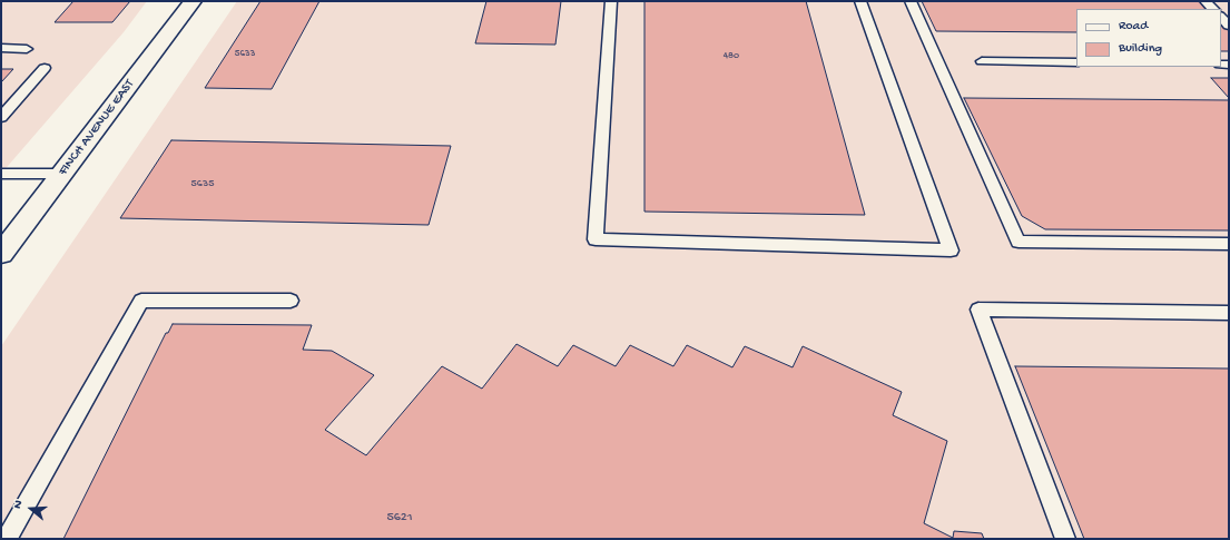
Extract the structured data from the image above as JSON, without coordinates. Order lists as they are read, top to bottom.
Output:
{
  "streets": {
    "main road": ["FINCH AVENUE EAST"]
  },
  "house_numbers": [
    "5633",
    "480",
    "5635",
    "5621"
  ],
  "legend": ["Road", "Building"],
  "north": "left"
}
